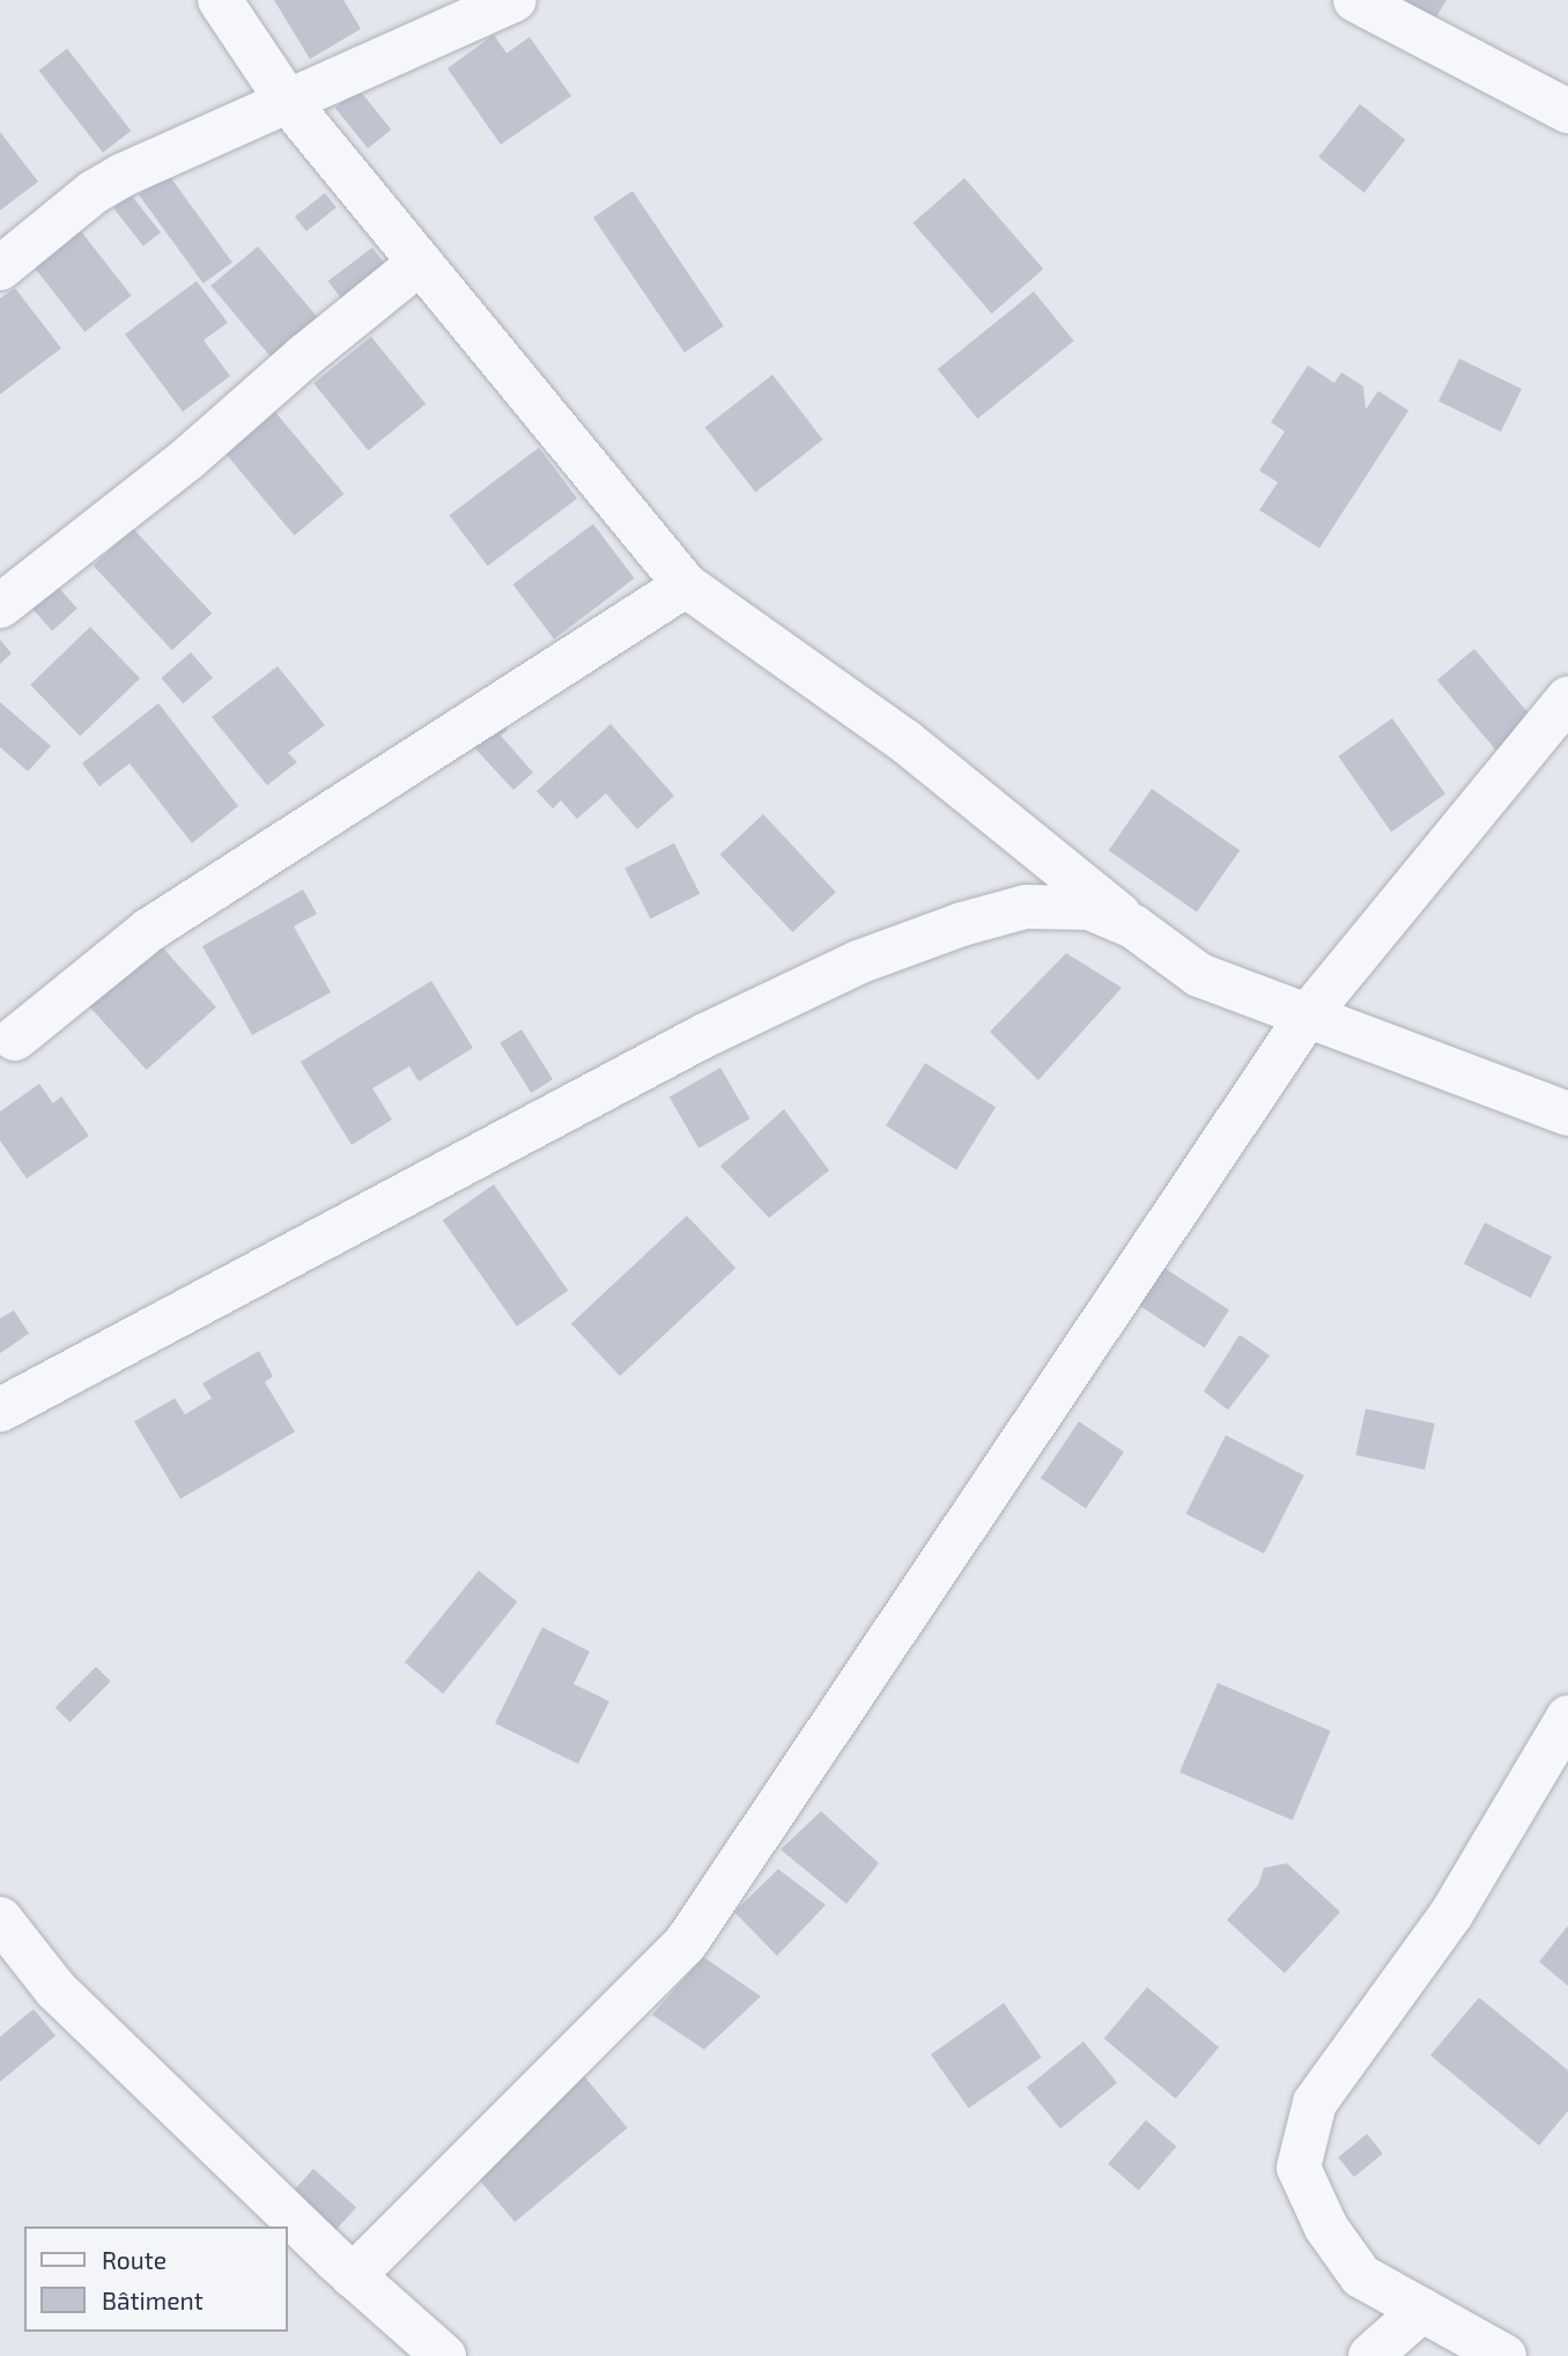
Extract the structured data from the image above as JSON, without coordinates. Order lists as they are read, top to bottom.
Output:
{
  "legend": ["Route", "Bâtiment"]
}
